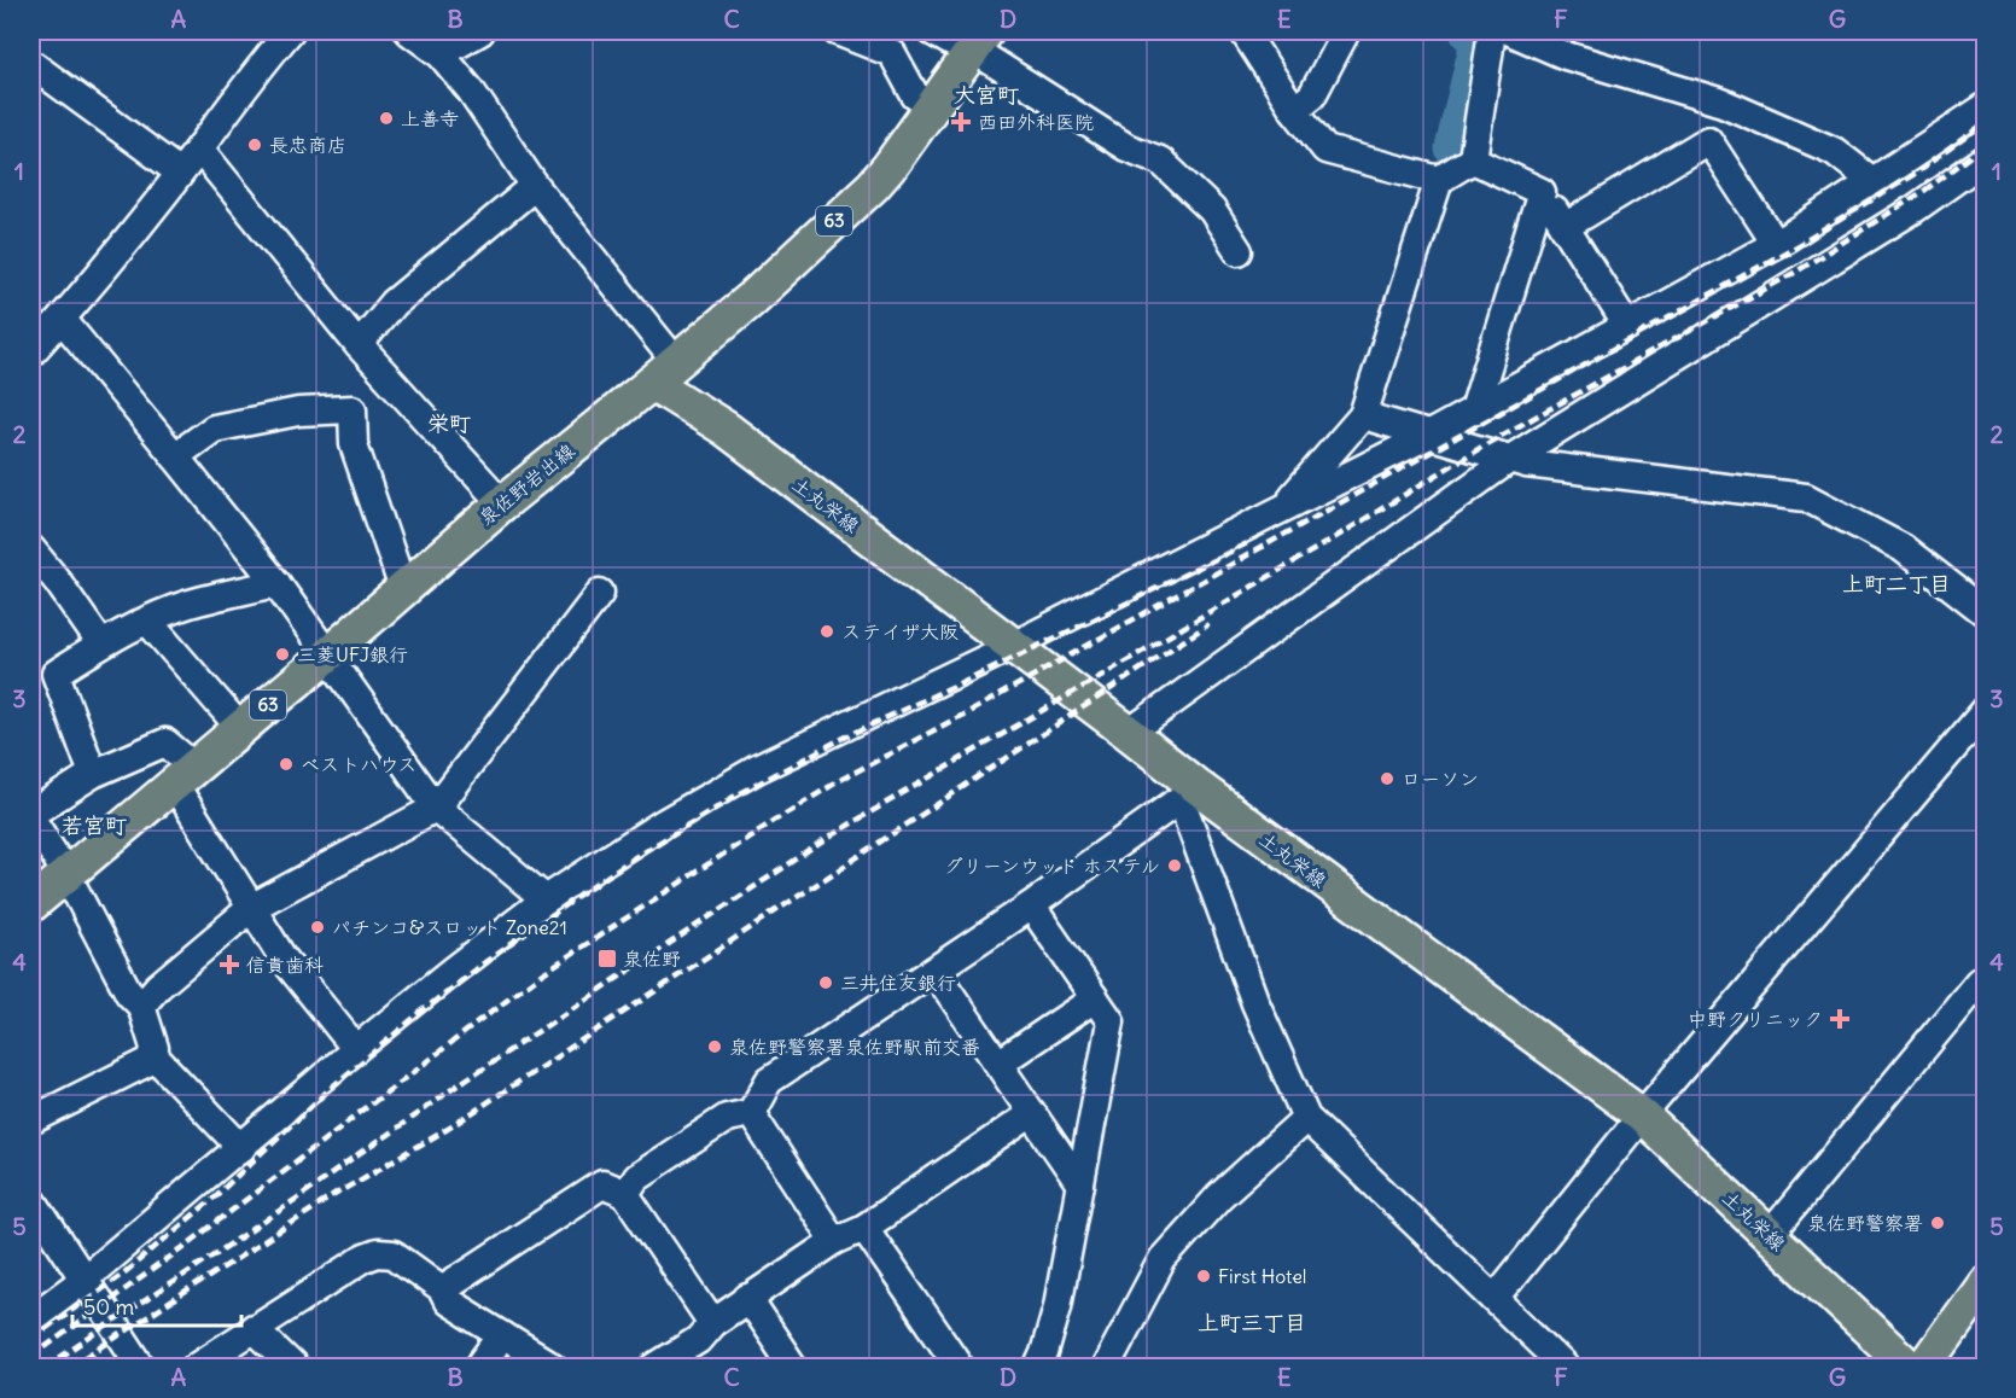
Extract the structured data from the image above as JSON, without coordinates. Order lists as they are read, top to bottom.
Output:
{
  "streets": {
    "main road": ["63", "泉佐野岩出線", "土丸栄線"]
  },
  "crossings": [
    ["泉佐野岩出線", "土丸栄線"]
  ],
  "districts": [
    "大宮町",
    "栄町",
    "上町二丁目",
    "若宮町",
    "上町三丁目"
  ],
  "places": {
    "other": [
      "上善寺",
      "長忠商店",
      "ステイザ大阪",
      "三菱UFJ銀行",
      "ベストハウス",
      "ローソン",
      "グリーンウッド ホステル",
      "パチンコ&スロット Zone21",
      "三井住友銀行",
      "泉佐野警察署泉佐野駅前交番",
      "泉佐野警察署",
      "First Hotel"
    ],
    "health": ["西田外科医院", "信貴歯科", "中野クリニック"],
    "transit": ["泉佐野"]
  },
  "scale_bar": "50 m",
  "grid": {
    "columns": [
      "A",
      "B",
      "C",
      "D",
      "E",
      "F",
      "G"
    ],
    "rows": [
      "1",
      "2",
      "3",
      "4",
      "5"
    ]
  }
}
